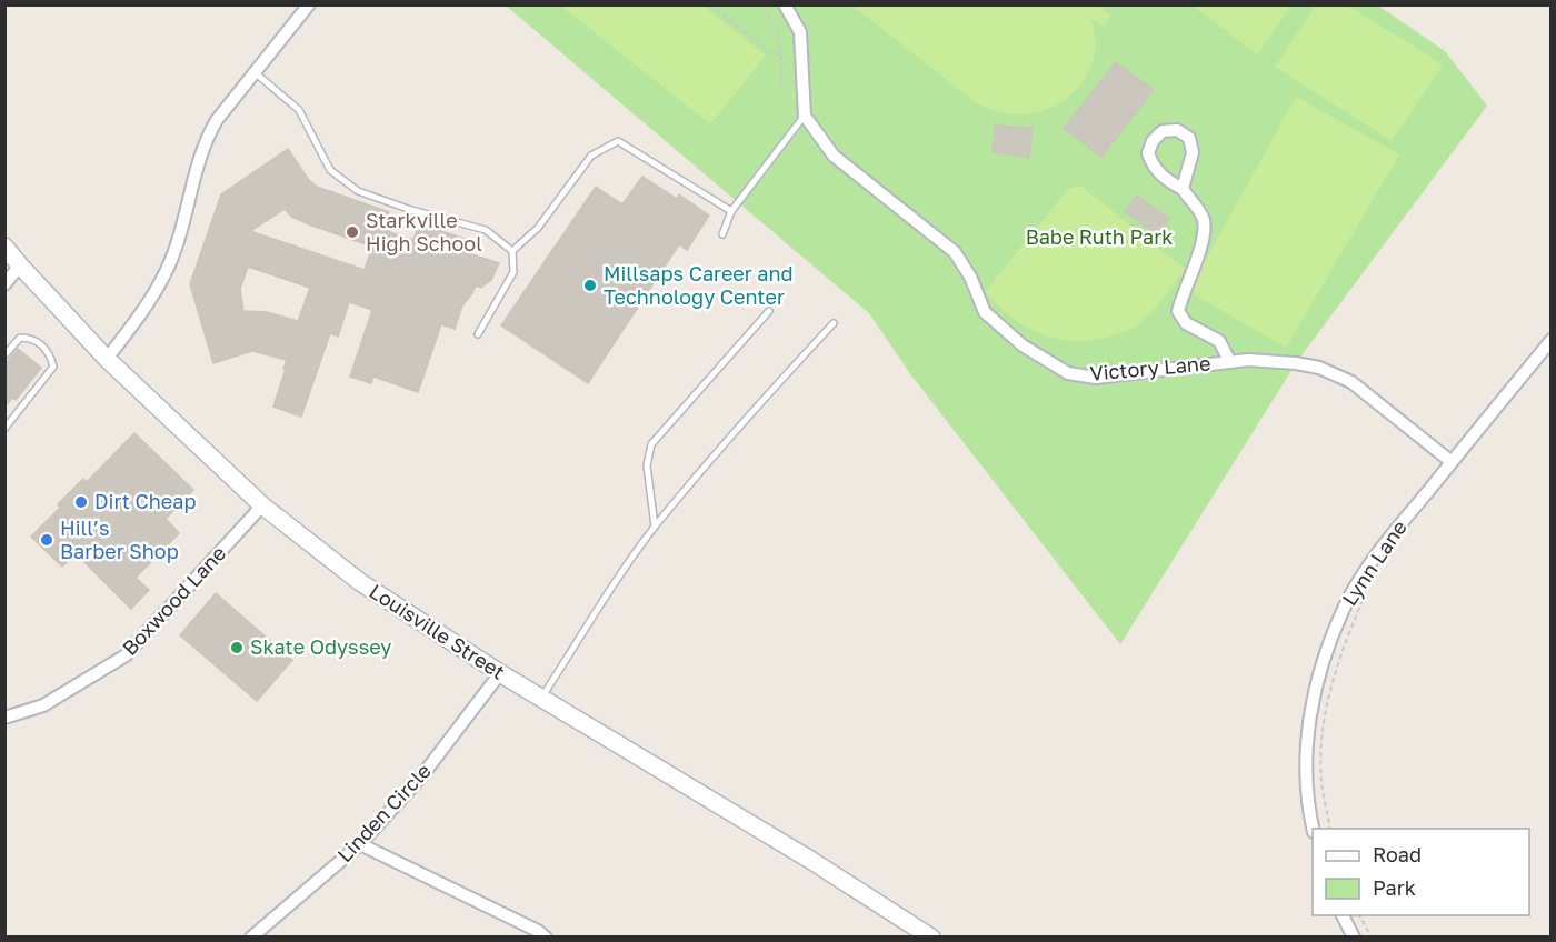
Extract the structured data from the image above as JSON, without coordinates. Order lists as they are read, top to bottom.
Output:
{
  "streets": {
    "main road": ["Louisville Street"],
    "street": [
      "Victory Lane",
      "Lynn Lane",
      "Boxwood Lane",
      "Linden Circle"
    ]
  },
  "crossings": [
    ["Victory Lane", "Lynn Lane"],
    ["Boxwood Lane", "Louisville Street"],
    ["Louisville Street", "Linden Circle"]
  ],
  "parks": ["Babe Ruth Park"],
  "places": [
    "Starkville High School",
    "Millsaps Career and Technology Center",
    "Dirt Cheap",
    "Hill’s Barber Shop",
    "Skate Odyssey"
  ],
  "legend": ["Road", "Park"]
}
